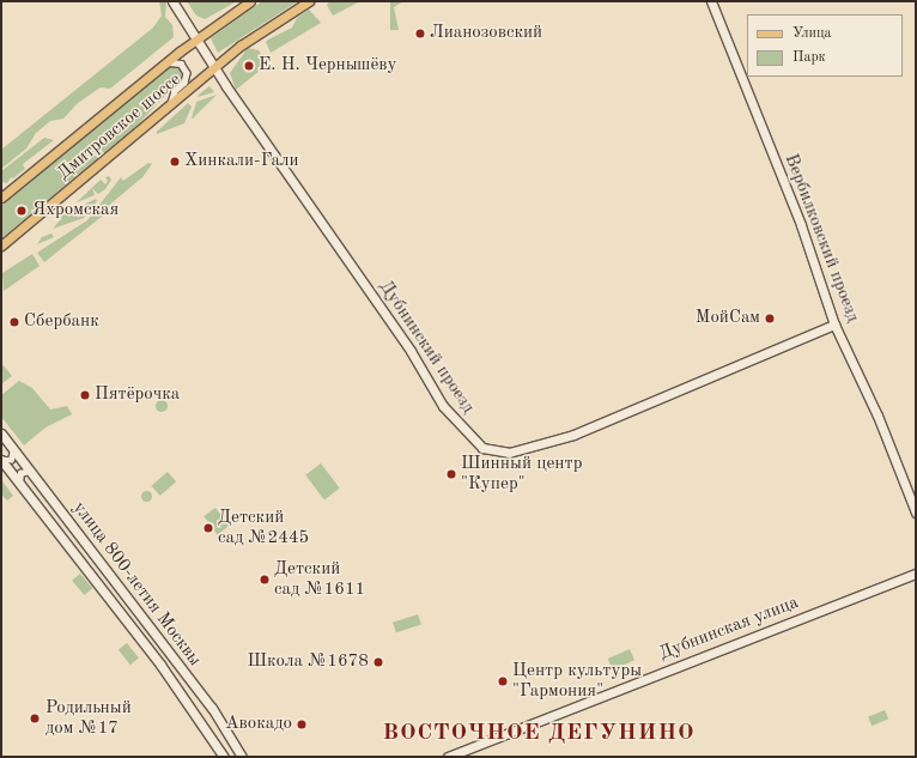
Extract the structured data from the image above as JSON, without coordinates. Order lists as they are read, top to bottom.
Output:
{
  "streets": {
    "main road": ["Дмитровское шоссе"],
    "street": [
      "Вербилковский проезд",
      "Дубнинский проезд",
      "улица 800-летия Москвы",
      "Дубнинская улица"
    ]
  },
  "crossings": [
    ["Дмитровское шоссе", "Дубнинский проезд"],
    ["Вербилковский проезд", "Дубнинский проезд"]
  ],
  "districts": ["ВОСТОЧНОЕ ДЕГУНИНО"],
  "places": [
    "Лианозовский",
    "Е. Н. Чернышёву",
    "Хинкали-Гали",
    "Яхромская",
    "МойСам",
    "Сбербанк",
    "Пятёрочка",
    "Шинный центр \"Купер\"",
    "Детский сад №2445",
    "Детский сад №1611",
    "Школа №1678",
    "Центр культуры \"Гармония\"",
    "Родильный дом №17",
    "Авокадо"
  ],
  "legend": ["Улица", "Парк"]
}
